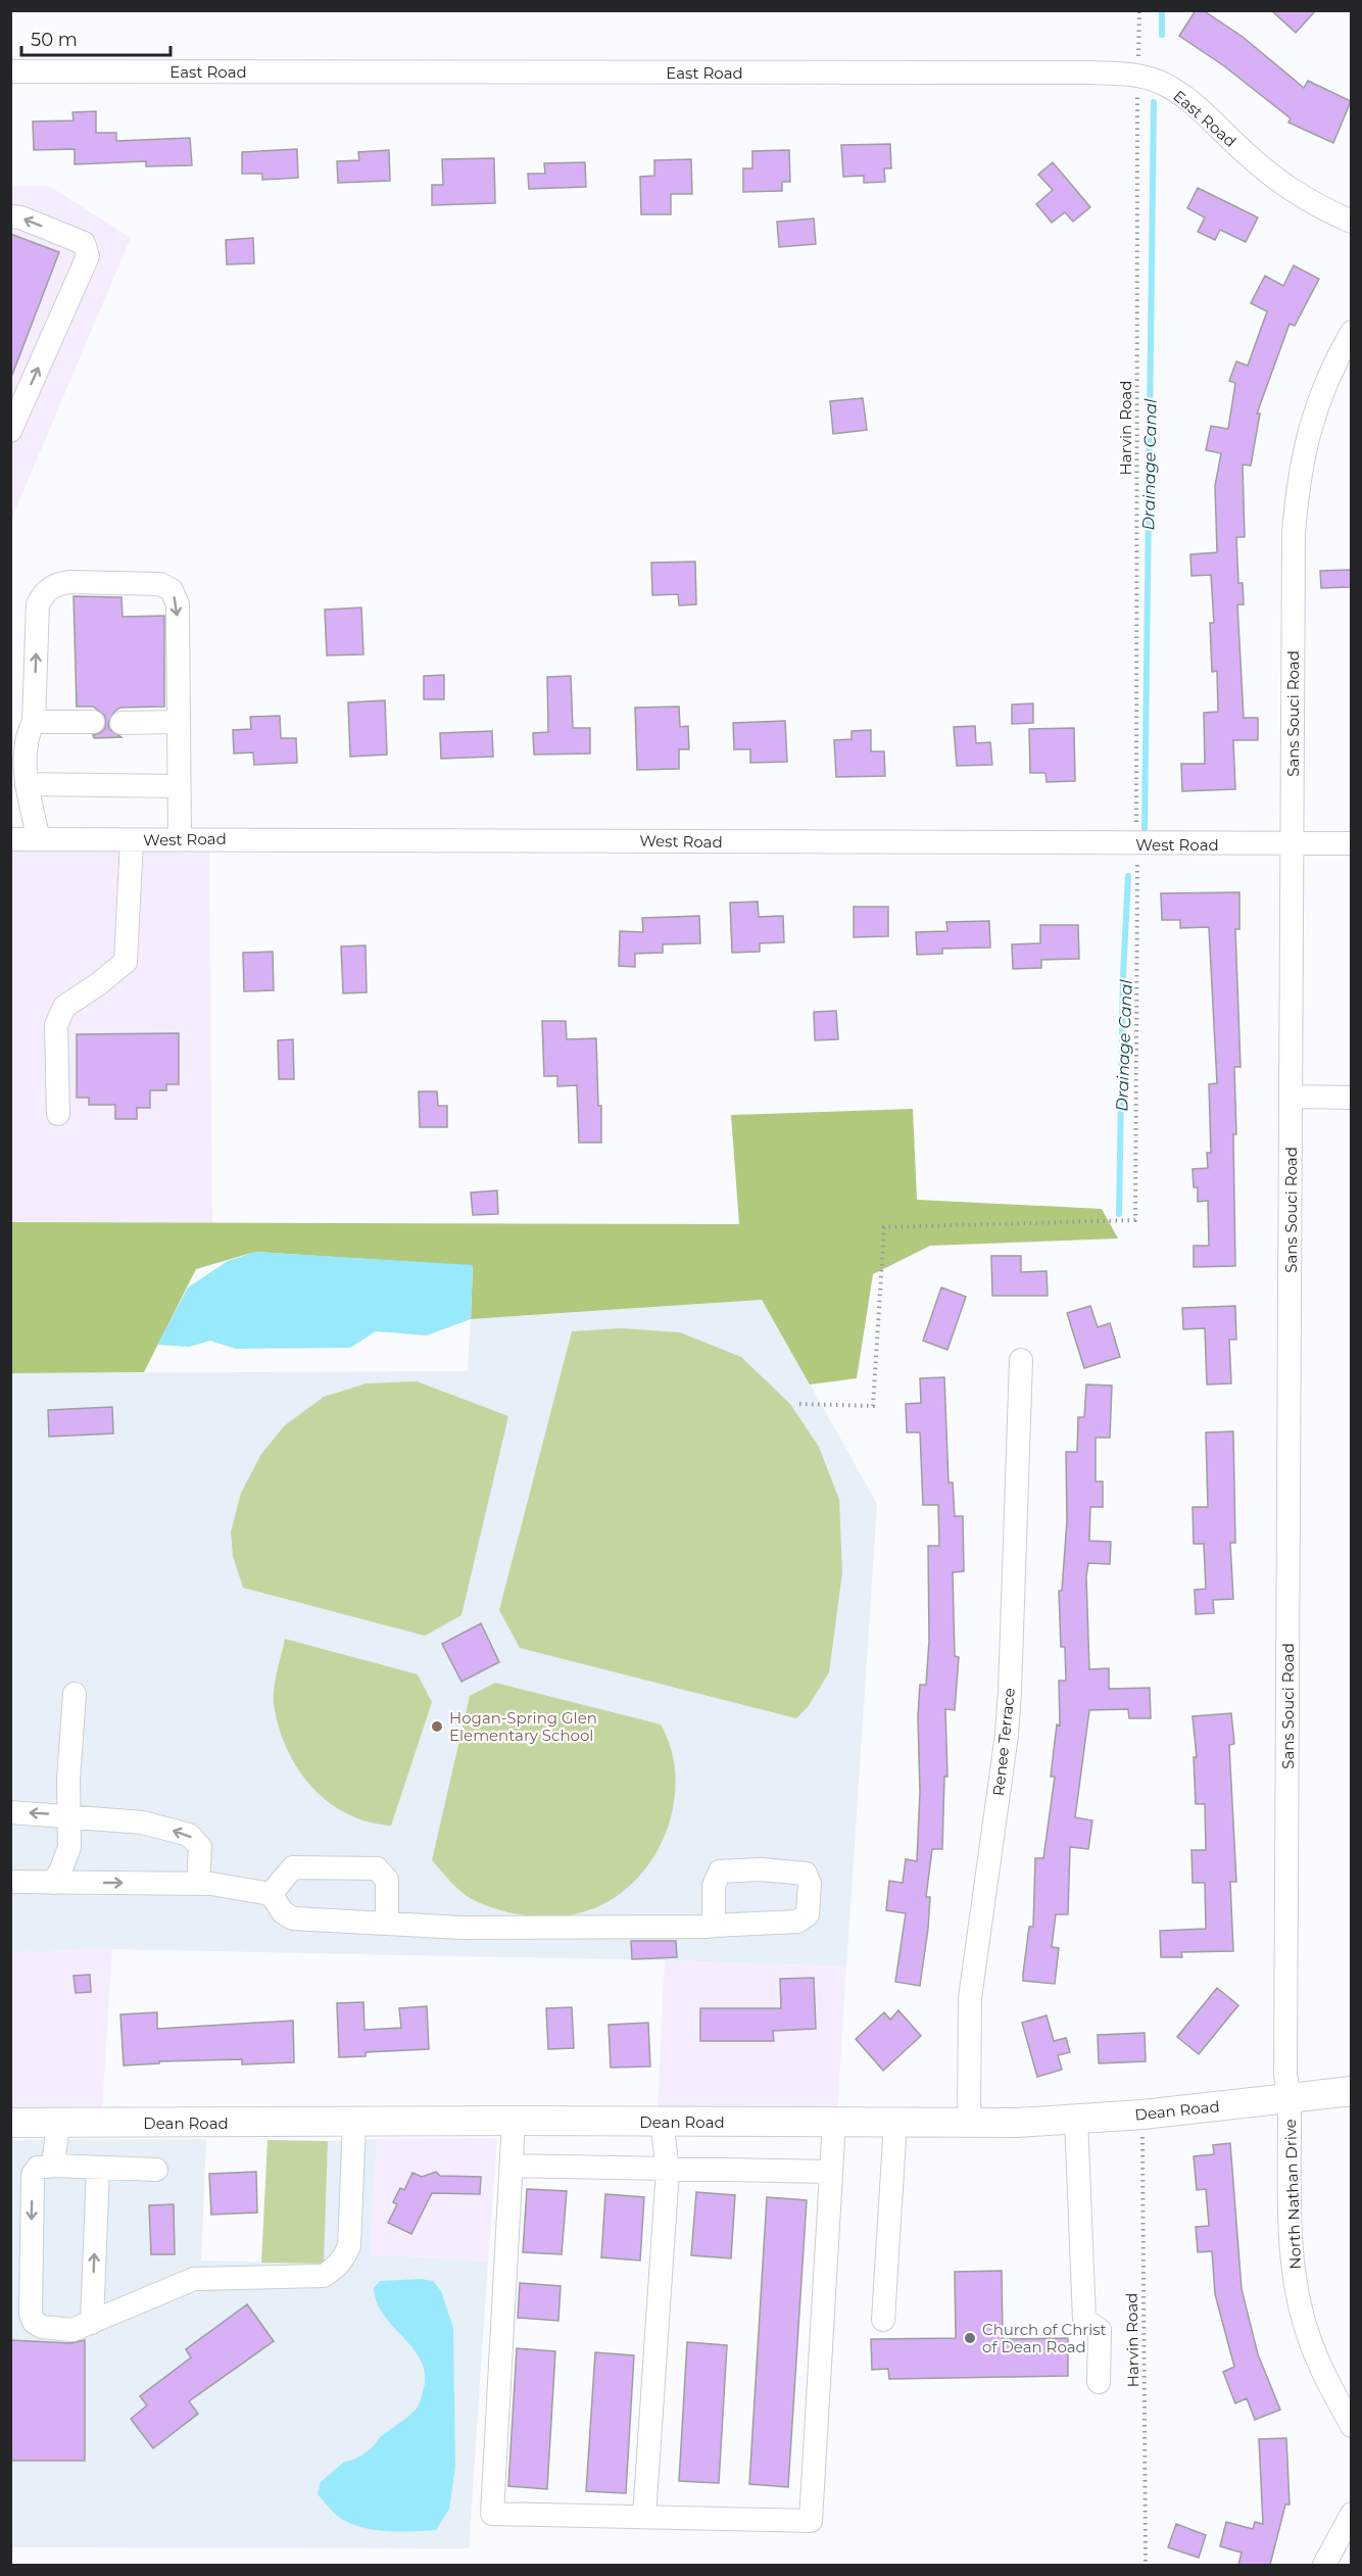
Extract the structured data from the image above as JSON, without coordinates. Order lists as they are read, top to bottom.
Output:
{
  "streets": {
    "main road": ["Dean Road"],
    "street": [
      "East Road",
      "Sans Souci Road",
      "West Road",
      "Renee Terrace",
      "North Nathan Drive"
    ],
    "path": ["Harvin Road"]
  },
  "crossings": [
    ["East Road", "Harvin Road"],
    ["Harvin Road", "West Road"],
    ["Harvin Road", "Dean Road"],
    ["Sans Souci Road", "West Road"],
    ["Sans Souci Road", "Dean Road"],
    ["Sans Souci Road", "North Nathan Drive"],
    ["Renee Terrace", "Dean Road"],
    ["Dean Road", "North Nathan Drive"]
  ],
  "water": ["Drainage Canal"],
  "places": ["Hogan-Spring Glen Elementary School", "Church of Christ of Dean Road"],
  "scale_bar": "50 m"
}
